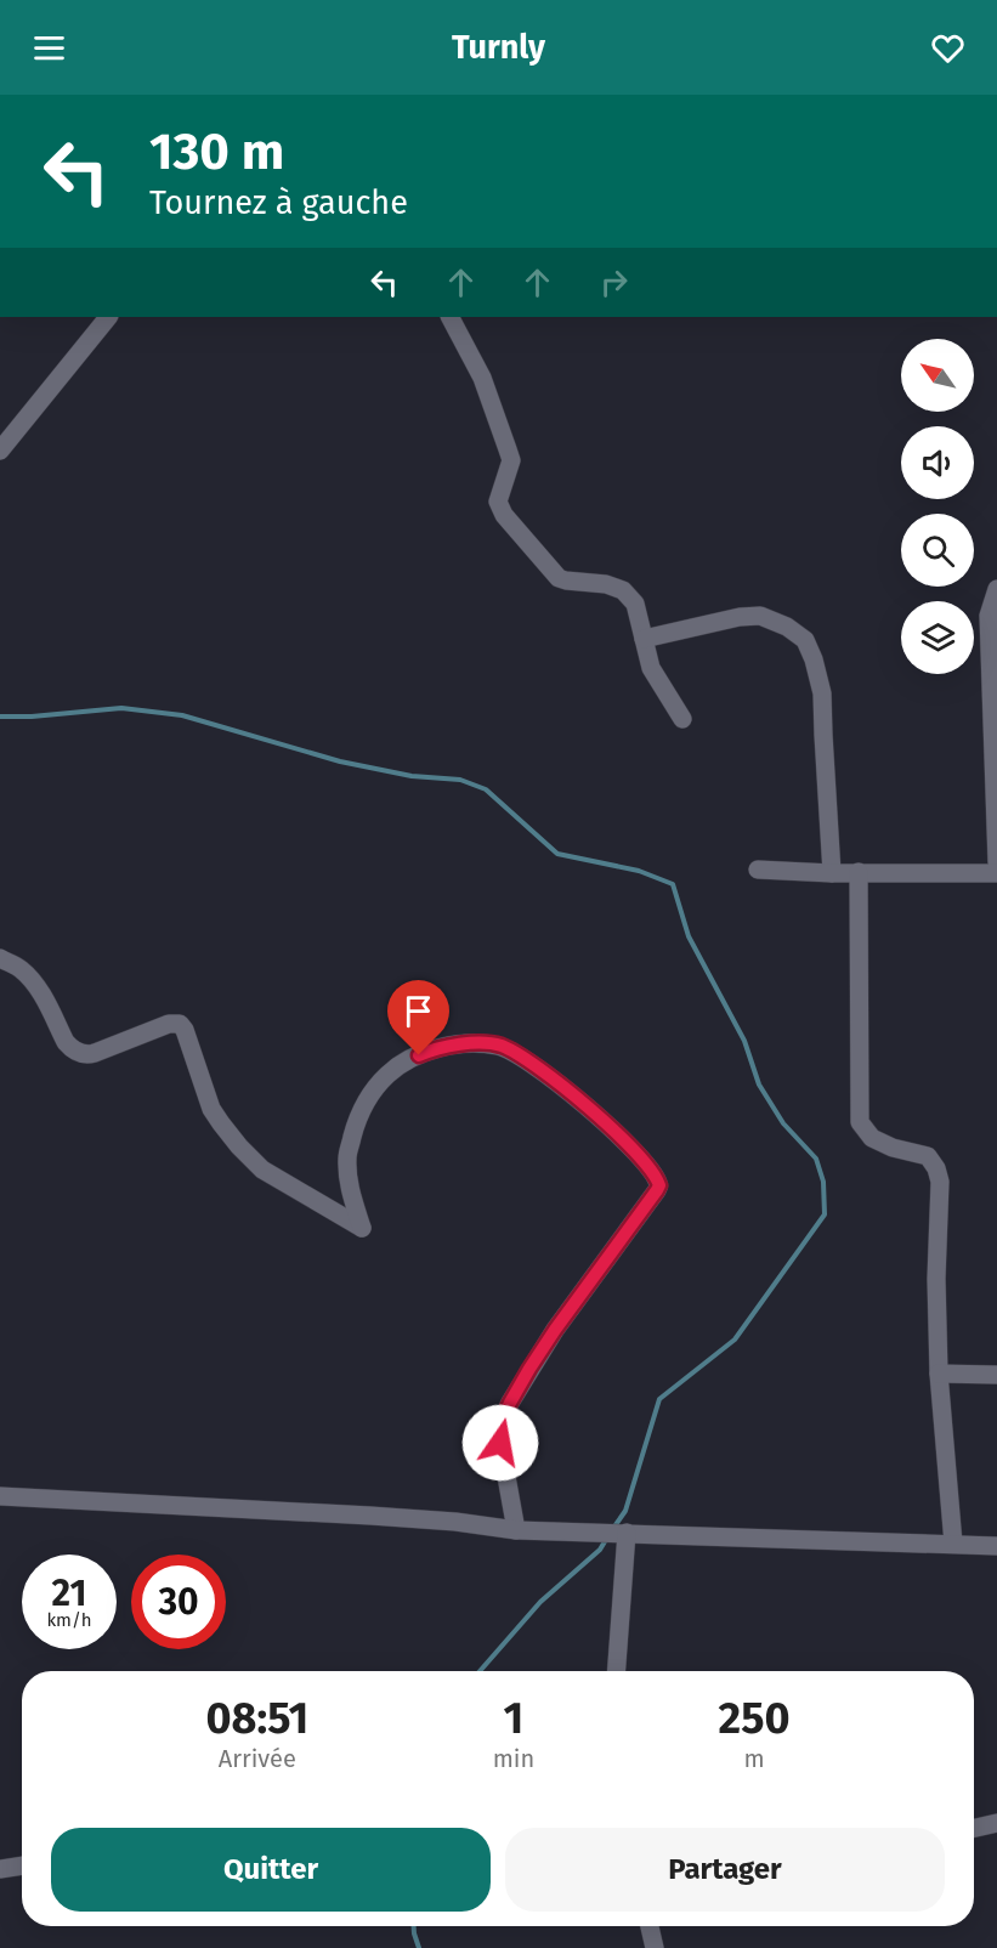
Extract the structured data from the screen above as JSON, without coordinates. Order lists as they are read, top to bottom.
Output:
{
  "north": "top left",
  "page": {
    "header": "Turnly",
    "turn": ["130 m", "Tournez à gauche"],
    "speed": "21 km/h",
    "limit": "30",
    "eta": [
      "08:51",
      "Arrivée",
      "1",
      "min",
      "250",
      "m"
    ],
    "buttons": ["Quitter", "Partager"]
  }
}
